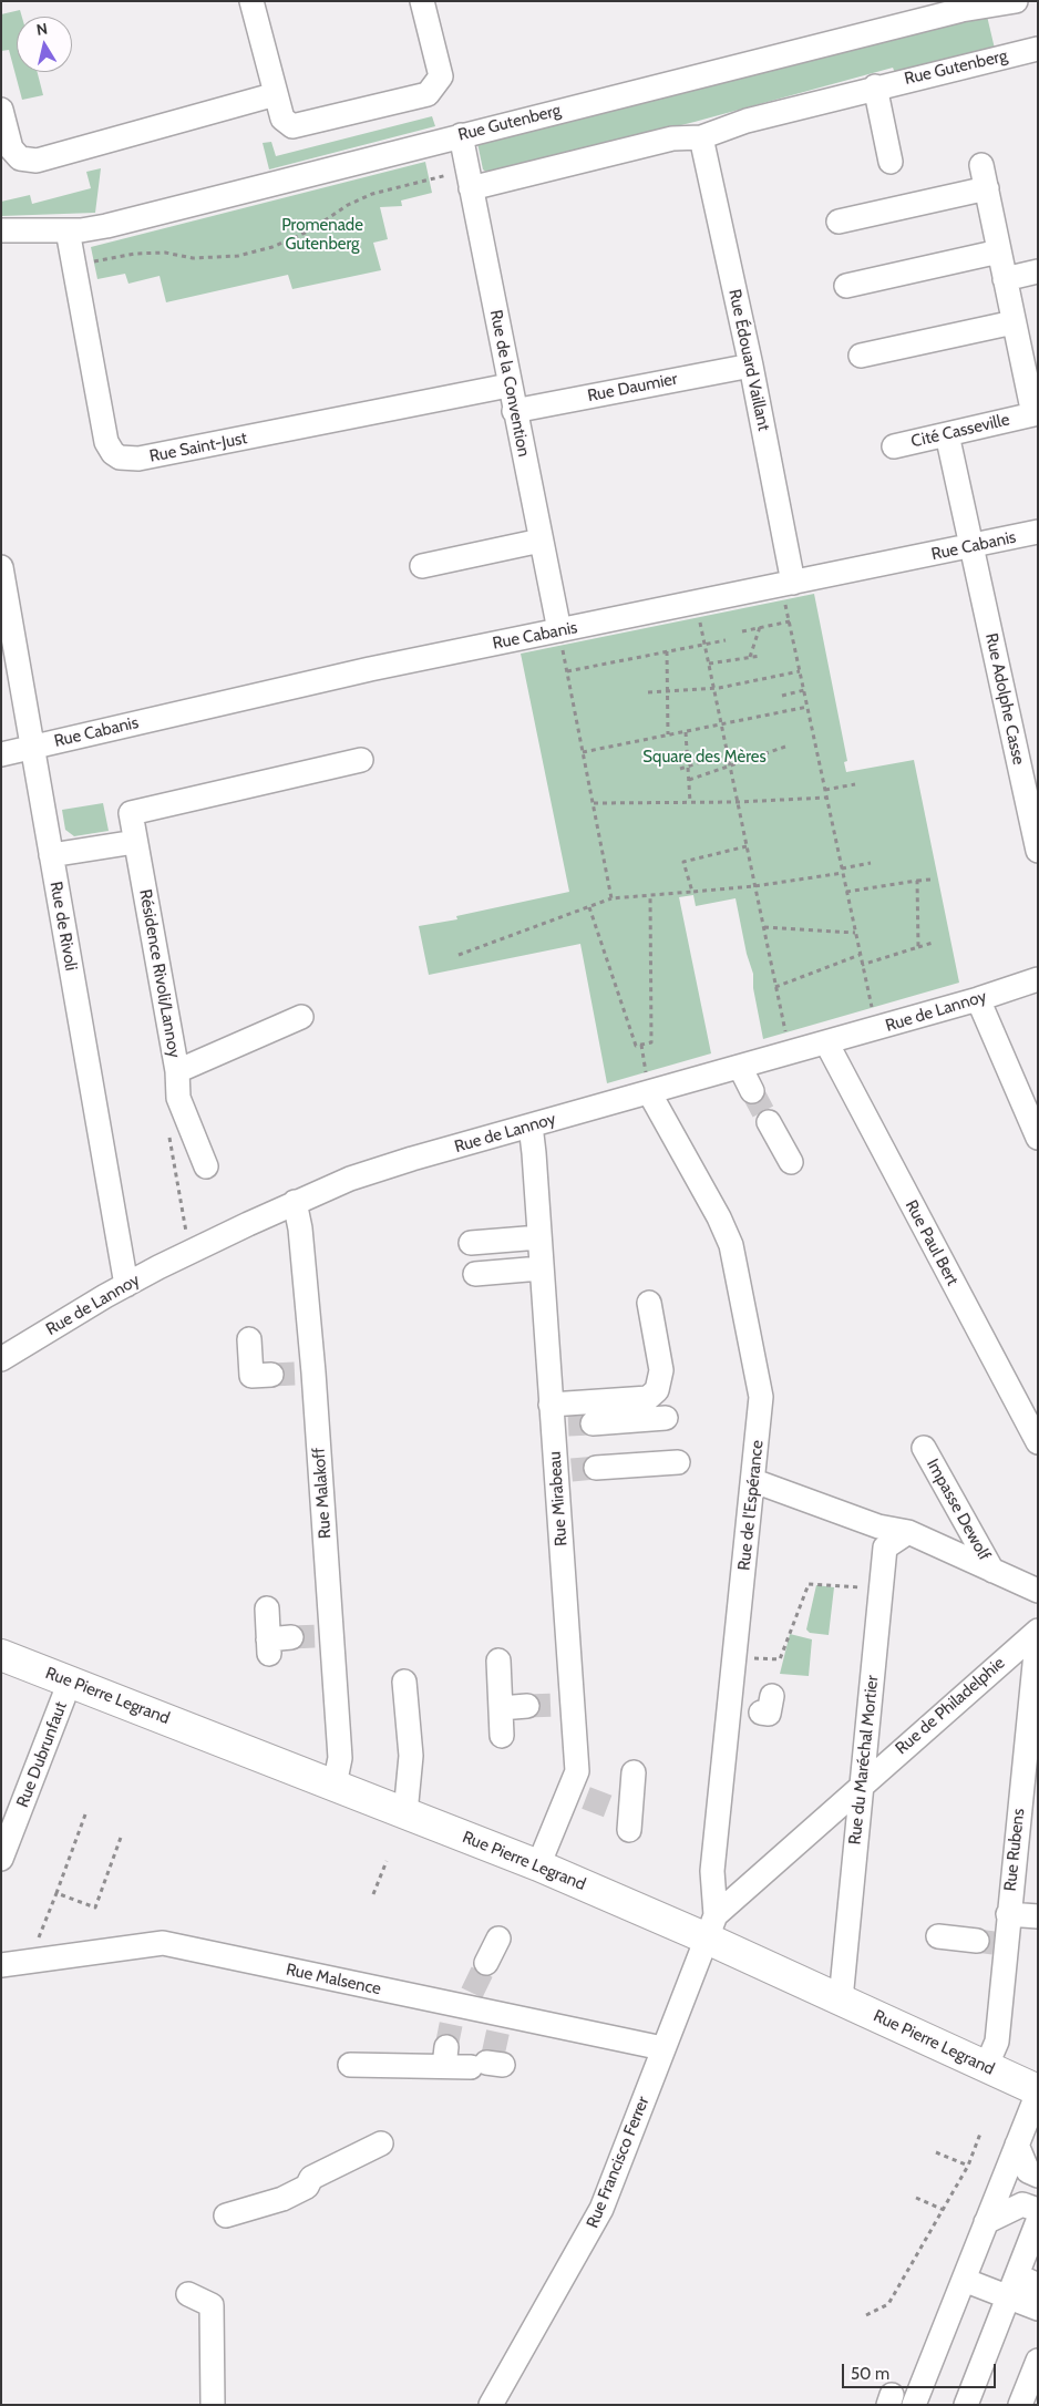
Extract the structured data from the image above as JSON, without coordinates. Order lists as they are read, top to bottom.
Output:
{
  "streets": {
    "main road": ["Rue Pierre Legrand"],
    "street": [
      "Rue Gutenberg",
      "Rue Édouard Vaillant",
      "Rue de la Convention",
      "Rue Daumier",
      "Cité Casseville",
      "Rue Saint-Just",
      "Rue Cabanis",
      "Rue Adolphe Casse",
      "Rue de Rivoli",
      "Résidence Rivoli/Lannoy",
      "Rue de Lannoy",
      "Rue Paul Bert",
      "Rue Malakoff",
      "Rue Mirabeau",
      "Rue de l'Espérance",
      "Impasse Dewolf",
      "Rue de Philadelphie",
      "Rue Dubrunfaut",
      "Rue du Maréchal Mortier",
      "Rue Rubens",
      "Rue Malsence",
      "Rue Francisco Ferrer"
    ]
  },
  "crossings": [
    ["Rue Gutenberg", "Rue Édouard Vaillant"],
    ["Rue Gutenberg", "Rue de la Convention"],
    ["Rue Gutenberg", "Rue Saint-Just"],
    ["Rue Édouard Vaillant", "Rue Daumier"],
    ["Rue Édouard Vaillant", "Rue Cabanis"],
    ["Rue de la Convention", "Rue Daumier"],
    ["Rue de la Convention", "Rue Saint-Just"],
    ["Rue de la Convention", "Rue Cabanis"],
    ["Cité Casseville", "Rue Adolphe Casse"],
    ["Rue Cabanis", "Rue Adolphe Casse"],
    ["Rue Cabanis", "Rue de Rivoli"],
    ["Rue de Rivoli", "Rue de Lannoy"],
    ["Rue de Lannoy", "Rue Paul Bert"],
    ["Rue de Lannoy", "Rue Malakoff"],
    ["Rue de Lannoy", "Rue Mirabeau"],
    ["Rue de Lannoy", "Rue de l'Espérance"],
    ["Rue Malakoff", "Rue Pierre Legrand"],
    ["Rue Mirabeau", "Rue Pierre Legrand"],
    ["Rue de l'Espérance", "Rue Pierre Legrand"],
    ["Rue de l'Espérance", "Rue de Philadelphie"],
    ["Rue de l'Espérance", "Rue Francisco Ferrer"],
    ["Rue Pierre Legrand", "Rue de Philadelphie"],
    ["Rue Pierre Legrand", "Rue Dubrunfaut"],
    ["Rue Pierre Legrand", "Rue du Maréchal Mortier"],
    ["Rue Pierre Legrand", "Rue Rubens"],
    ["Rue Pierre Legrand", "Rue Francisco Ferrer"],
    ["Rue de Philadelphie", "Rue du Maréchal Mortier"],
    ["Rue de Philadelphie", "Rue Rubens"],
    ["Rue de Philadelphie", "Rue Francisco Ferrer"],
    ["Rue Malsence", "Rue Francisco Ferrer"]
  ],
  "parks": ["Promenade Gutenberg", "Square des Mères"],
  "scale_bar": "50 m",
  "north": "top"
}
